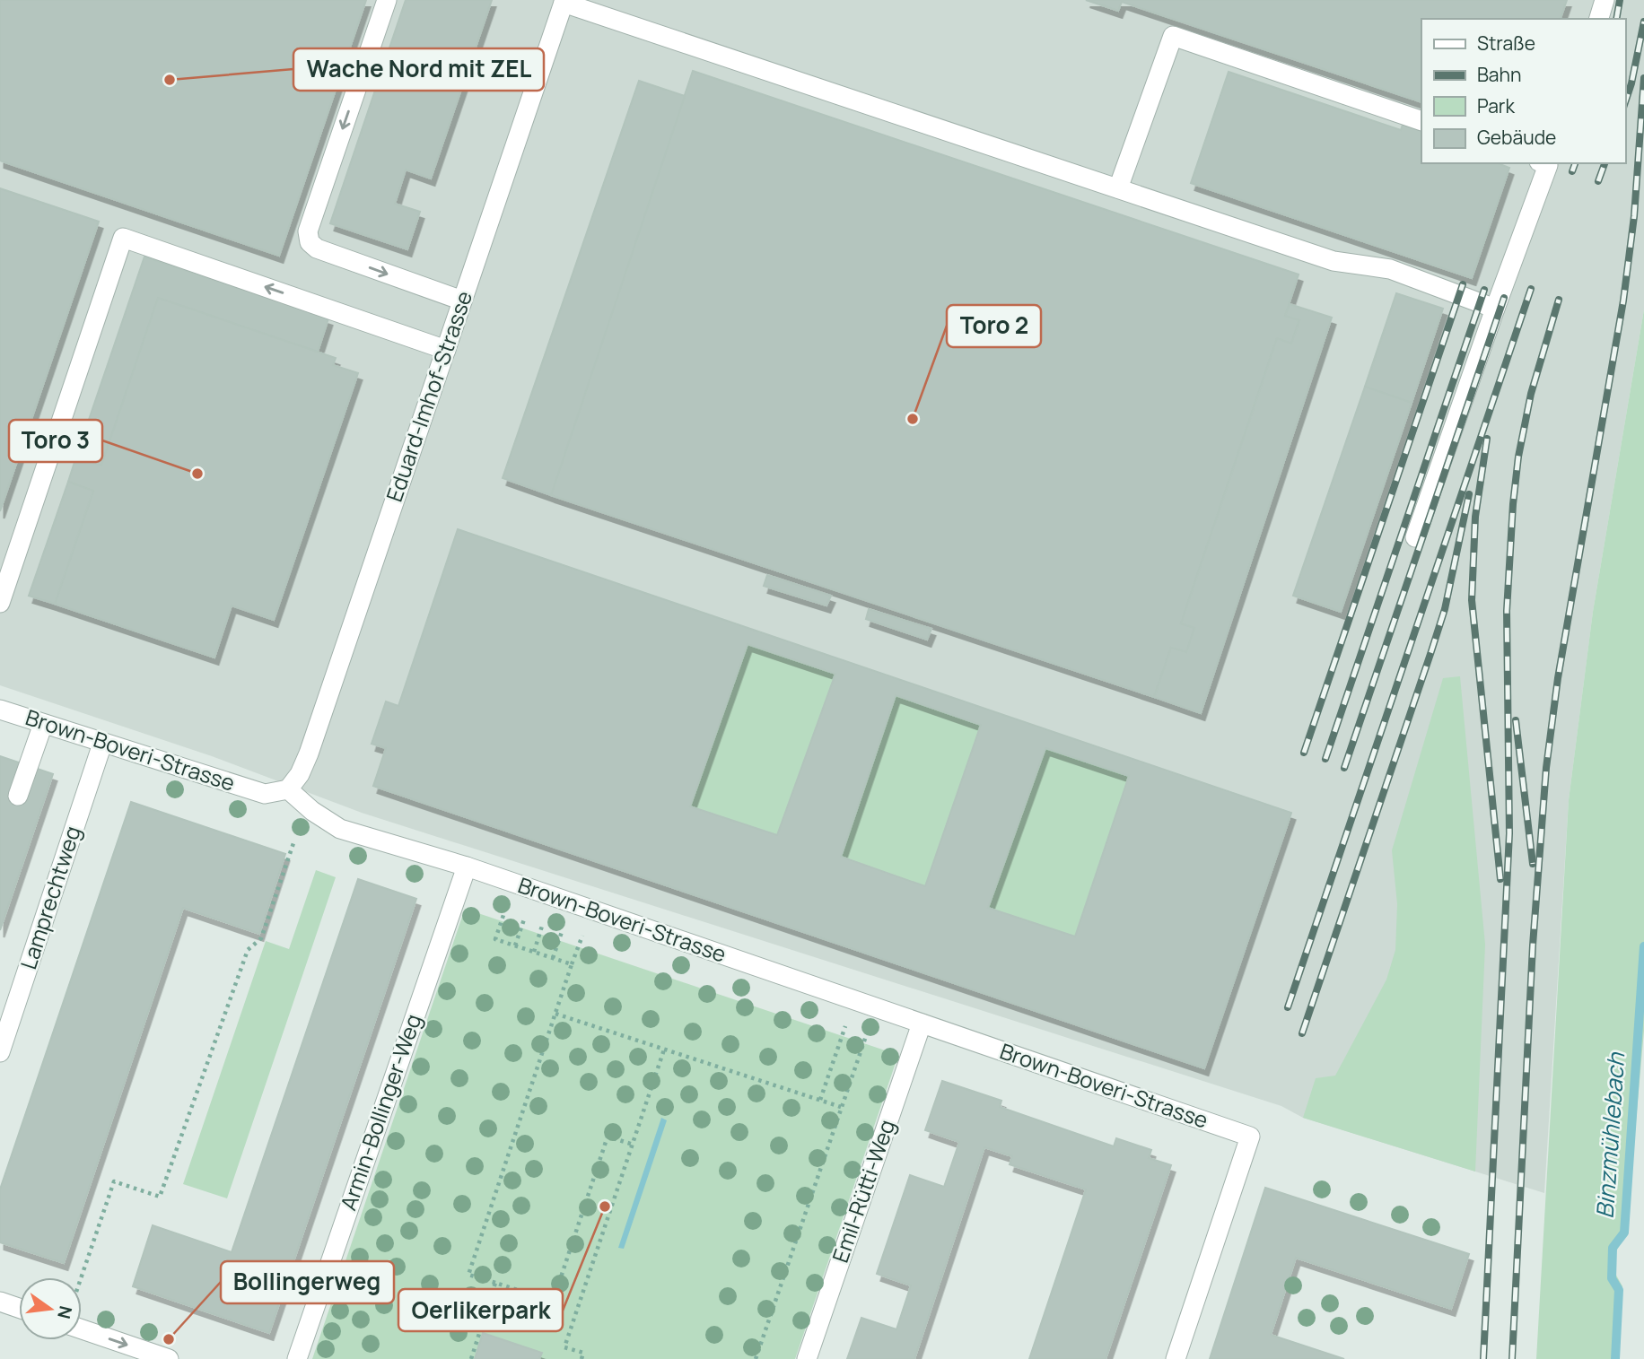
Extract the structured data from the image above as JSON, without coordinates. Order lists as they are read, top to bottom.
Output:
{
  "streets": {
    "street": [
      "Eduard-Imhof-Strasse",
      "Brown-Boveri-Strasse",
      "Lamprechtweg",
      "Armin-Bollinger-Weg",
      "Emil-Rütti-Weg"
    ]
  },
  "crossings": [
    ["Eduard-Imhof-Strasse", "Brown-Boveri-Strasse"],
    ["Brown-Boveri-Strasse", "Lamprechtweg"],
    ["Brown-Boveri-Strasse", "Armin-Bollinger-Weg"],
    ["Brown-Boveri-Strasse", "Emil-Rütti-Weg"]
  ],
  "water": ["Binzmühlebach"],
  "places": [
    "Wache Nord mit ZEL",
    "Toro 2",
    "Toro 3",
    "Oerlikerpark",
    "Bollingerweg"
  ],
  "legend": [
    "Straße",
    "Bahn",
    "Park",
    "Gebäude"
  ],
  "north": "right"
}
